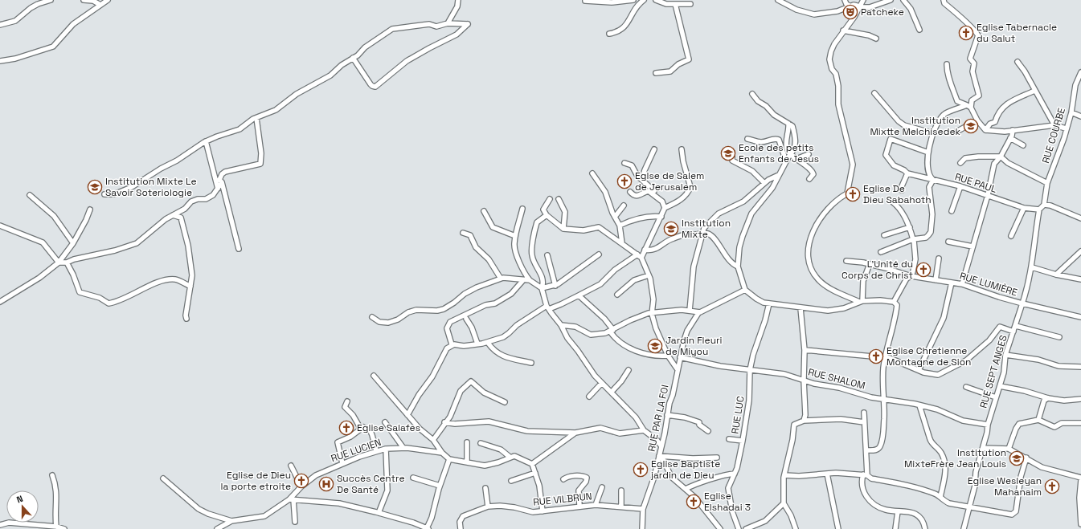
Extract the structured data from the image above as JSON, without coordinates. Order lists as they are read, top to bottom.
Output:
{
  "streets": {
    "street": [
      "RUE COURBE",
      "RUE PAUL",
      "RUE LUMIÈRE",
      "RUE SEPT ANGES",
      "RUE SHALOM",
      "RUE LUC",
      "RUE PAR LA FOI",
      "RUE LUCIEN",
      "RUE VILBRUN"
    ]
  },
  "crossings": [
    ["RUE PAUL", "RUE SEPT ANGES"],
    ["RUE LUMIÈRE", "RUE SEPT ANGES"],
    ["RUE SEPT ANGES", "RUE SHALOM"],
    ["RUE SHALOM", "RUE LUC"],
    ["RUE SHALOM", "RUE PAR LA FOI"],
    ["RUE PAR LA FOI", "RUE VILBRUN"]
  ],
  "places": {
    "theatre": ["Patcheke"],
    "church": [
      "Eglise Tabernacle du Salut",
      "Eglse de Salem de Jerusalem",
      "Eglise De Dieu Sabahoth",
      "L'Unité du Corps de Christ",
      "Eglise Chretienne Montagne de Sion",
      "Eglise Salafes",
      "Eglise Baptiste jardin de Dieu",
      "Eglise de Dieu la porte etroite",
      "Eglise Wesleyan Mahanaim",
      "Eglise Elshadai 3"
    ],
    "school or university": [
      "Institution Mixtte Melchisedek",
      "Ecole des petits Enfants de Jesus",
      "Institution Mixte Le Savoir Soteriologie",
      "Institution Mixte",
      "Jardin Fleuri de Miyou",
      "Institution MixteFrère Jean Louis"
    ],
    "hospital": ["Succès Centre De Santé"]
  },
  "north": "top"
}
